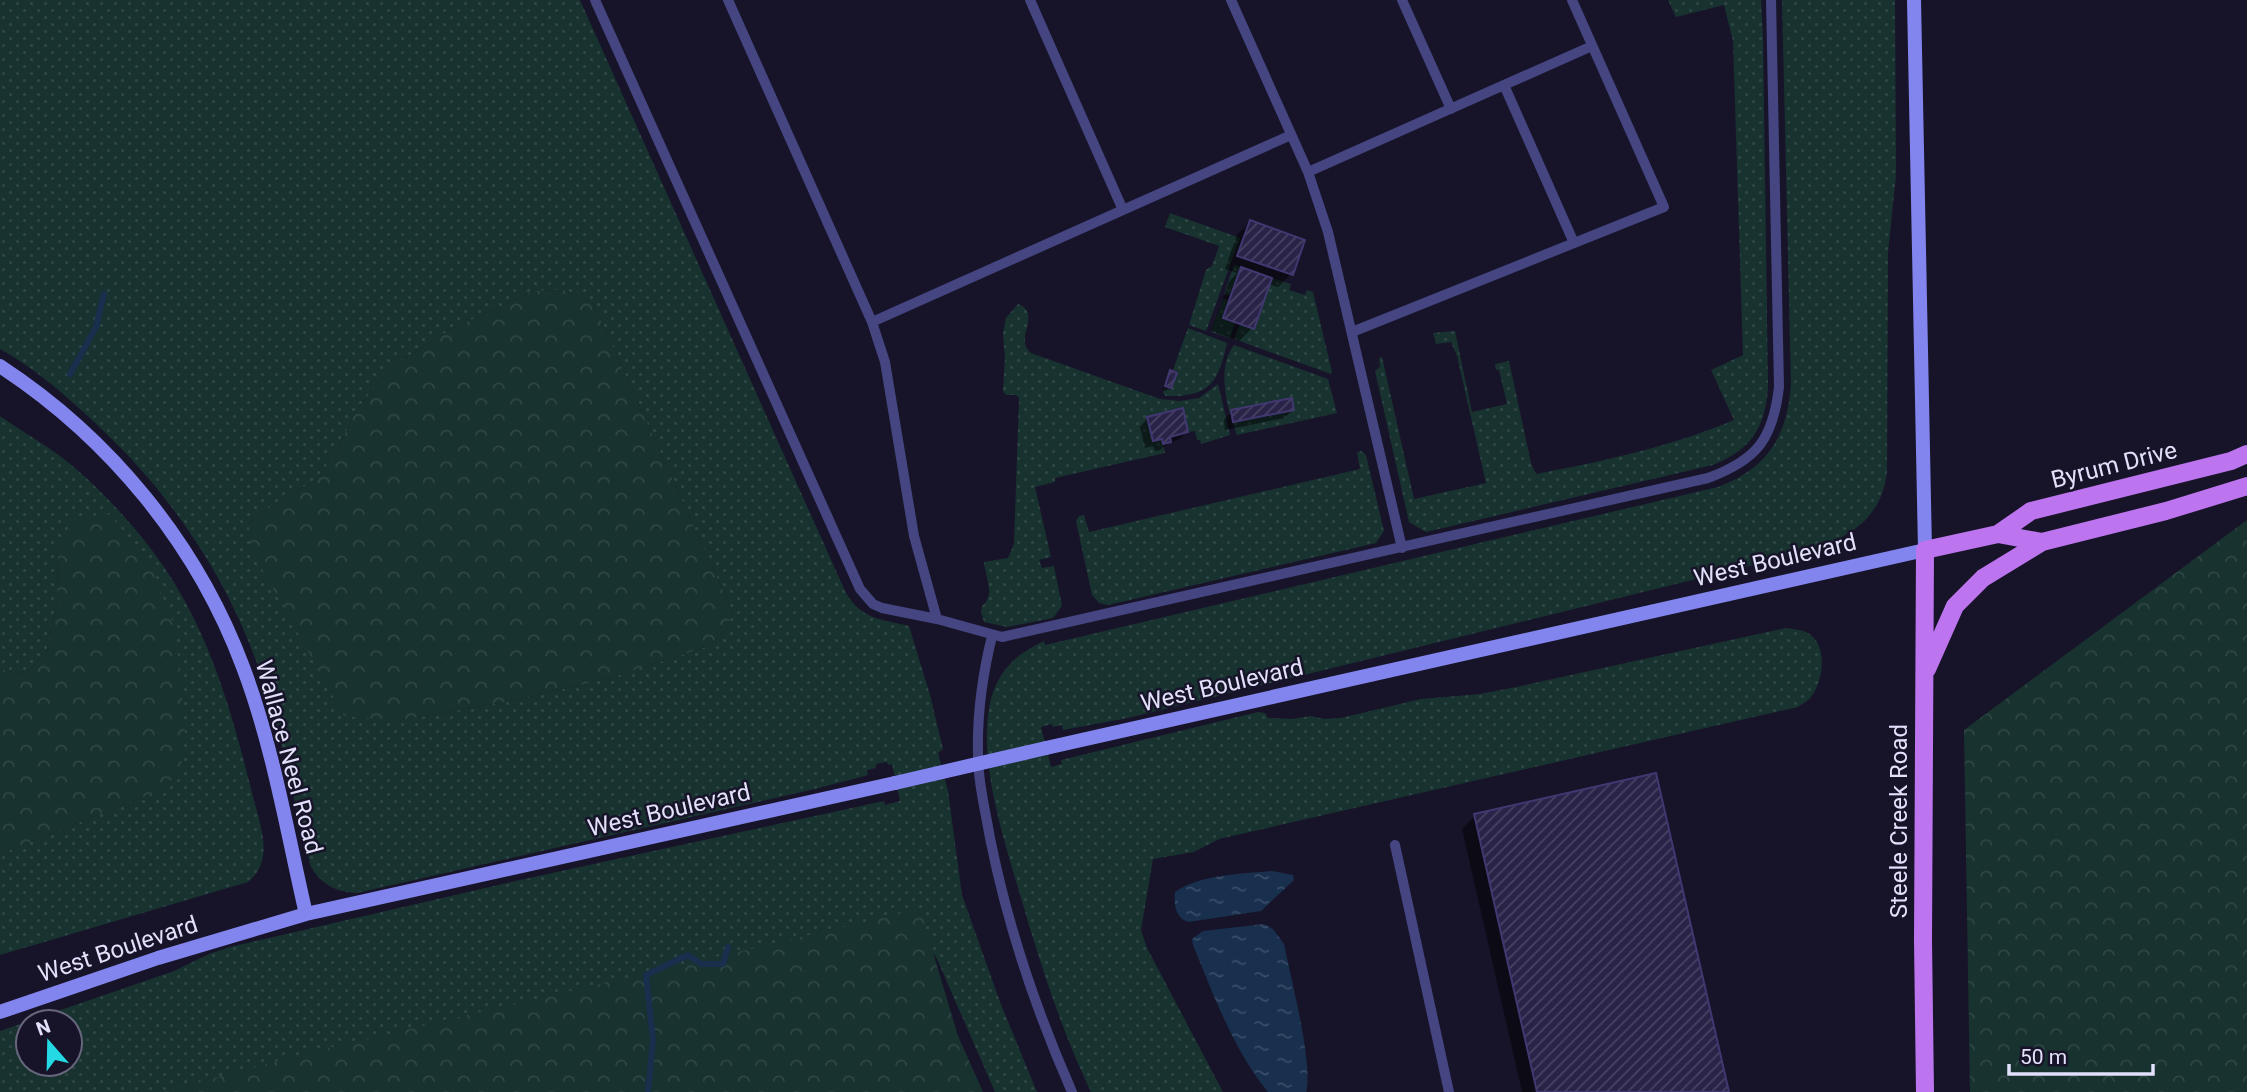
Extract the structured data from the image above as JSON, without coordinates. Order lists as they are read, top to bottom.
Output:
{
  "streets": {
    "main road": ["Byrum Drive", "Steele Creek Road"],
    "street": ["West Boulevard", "Wallace Neel Road"]
  },
  "crossings": [
    ["Byrum Drive", "West Boulevard"],
    ["Byrum Drive", "Steele Creek Road"],
    ["West Boulevard", "Wallace Neel Road"],
    ["West Boulevard", "Steele Creek Road"]
  ],
  "scale_bar": "50 m",
  "north": "top"
}
